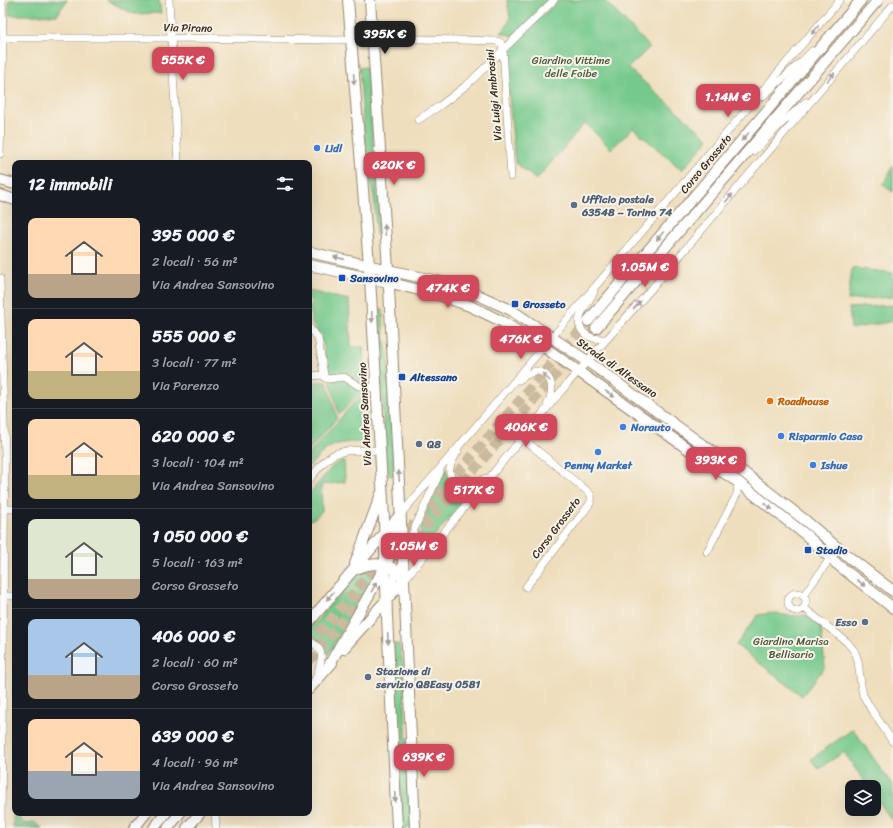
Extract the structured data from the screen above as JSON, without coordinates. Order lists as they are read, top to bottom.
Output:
{
  "streets": {
    "main road": ["Corso Grosseto", "Strada di Altessano", "Via Andrea Sansovino"],
    "street": ["Via Pirano", "Via Luigi Ambrosini"]
  },
  "crossings": [
    ["Via Pirano", "Via Luigi Ambrosini"],
    ["Via Pirano", "Via Andrea Sansovino"],
    ["Corso Grosseto", "Strada di Altessano"],
    ["Corso Grosseto", "Via Andrea Sansovino"],
    ["Strada di Altessano", "Via Andrea Sansovino"]
  ],
  "parks": ["Giardino Vittime delle Foibe", "Giardino Marisa Bellisario"],
  "places": {
    "other": [
      "Lidl",
      "Ufficio postale 63548 – Torino 74",
      "Roadhouse",
      "Norauto",
      "Risparmio Casa",
      "Q8",
      "Penny Market",
      "Ishue",
      "Esso",
      "Stazione di servizio Q8Easy 0581"
    ],
    "transit": [
      "Sansovino",
      "Grosseto",
      "Altessano",
      "Stadio"
    ]
  },
  "page": {
    "price": [
      "395K €",
      "555K €",
      "1.14M €",
      "620K €",
      "1.05M €",
      "474K €",
      "476K €",
      "406K €",
      "393K €",
      "517K €",
      "1.05M €",
      "639K €"
    ],
    "heading": "12 immobili",
    "list": [
      {
        "name": "395 000 €",
        "note": "2 locali · 56 m² · Via Andrea Sansovino"
      },
      {
        "name": "555 000 €",
        "note": "3 locali · 77 m² · Via Parenzo"
      },
      {
        "name": "620 000 €",
        "note": "3 locali · 104 m² · Via Andrea Sansovino"
      },
      {
        "name": "1 050 000 €",
        "note": "5 locali · 163 m² · Corso Grosseto"
      },
      {
        "name": "406 000 €",
        "note": "2 locali · 60 m² · Corso Grosseto"
      },
      {
        "name": "639 000 €",
        "note": "4 locali · 96 m² · Via Andrea Sansovino"
      }
    ]
  }
}
